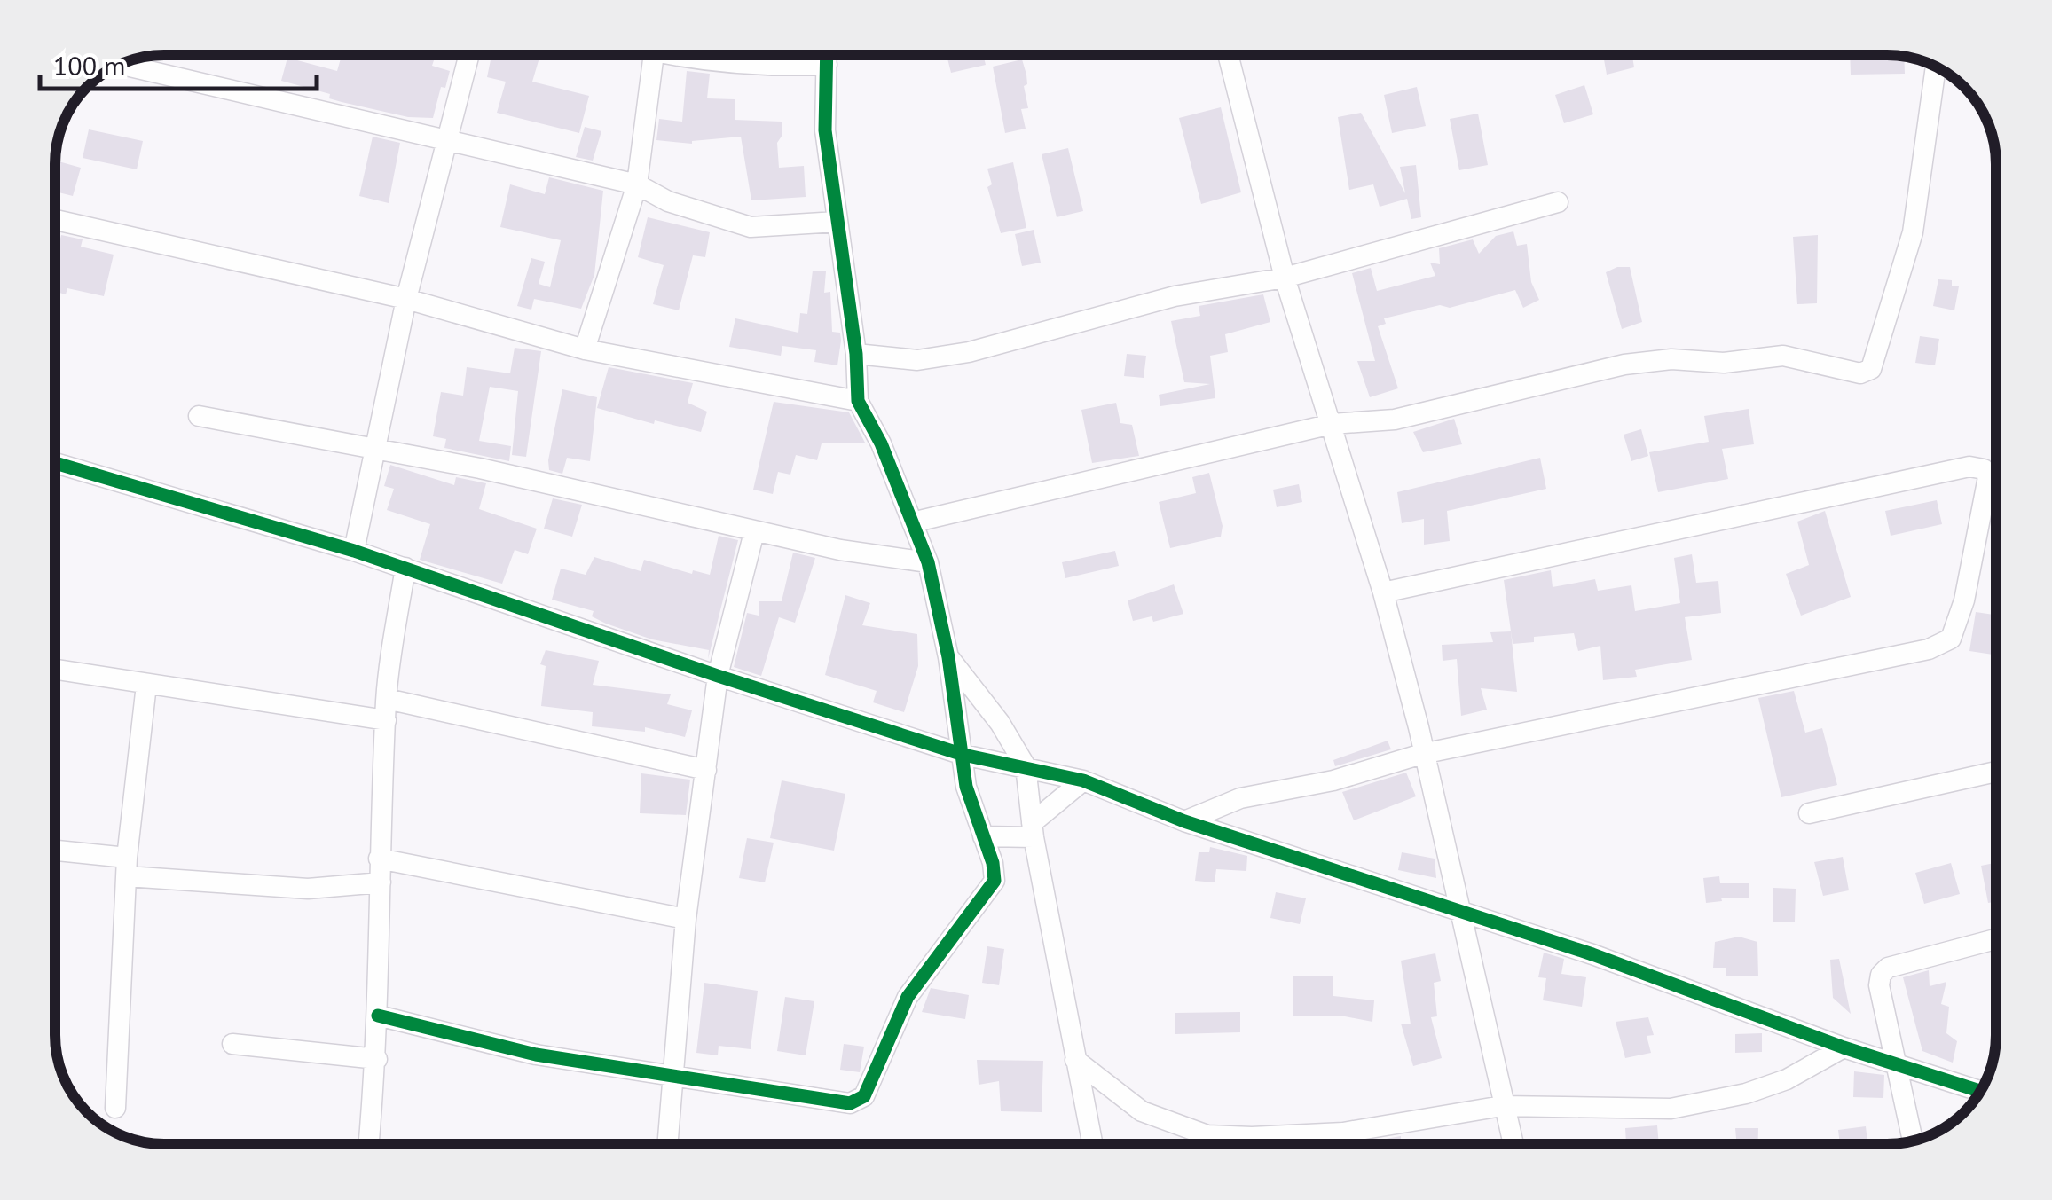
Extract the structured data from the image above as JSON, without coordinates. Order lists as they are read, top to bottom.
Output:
{
  "scale_bar": "100 m"
}
